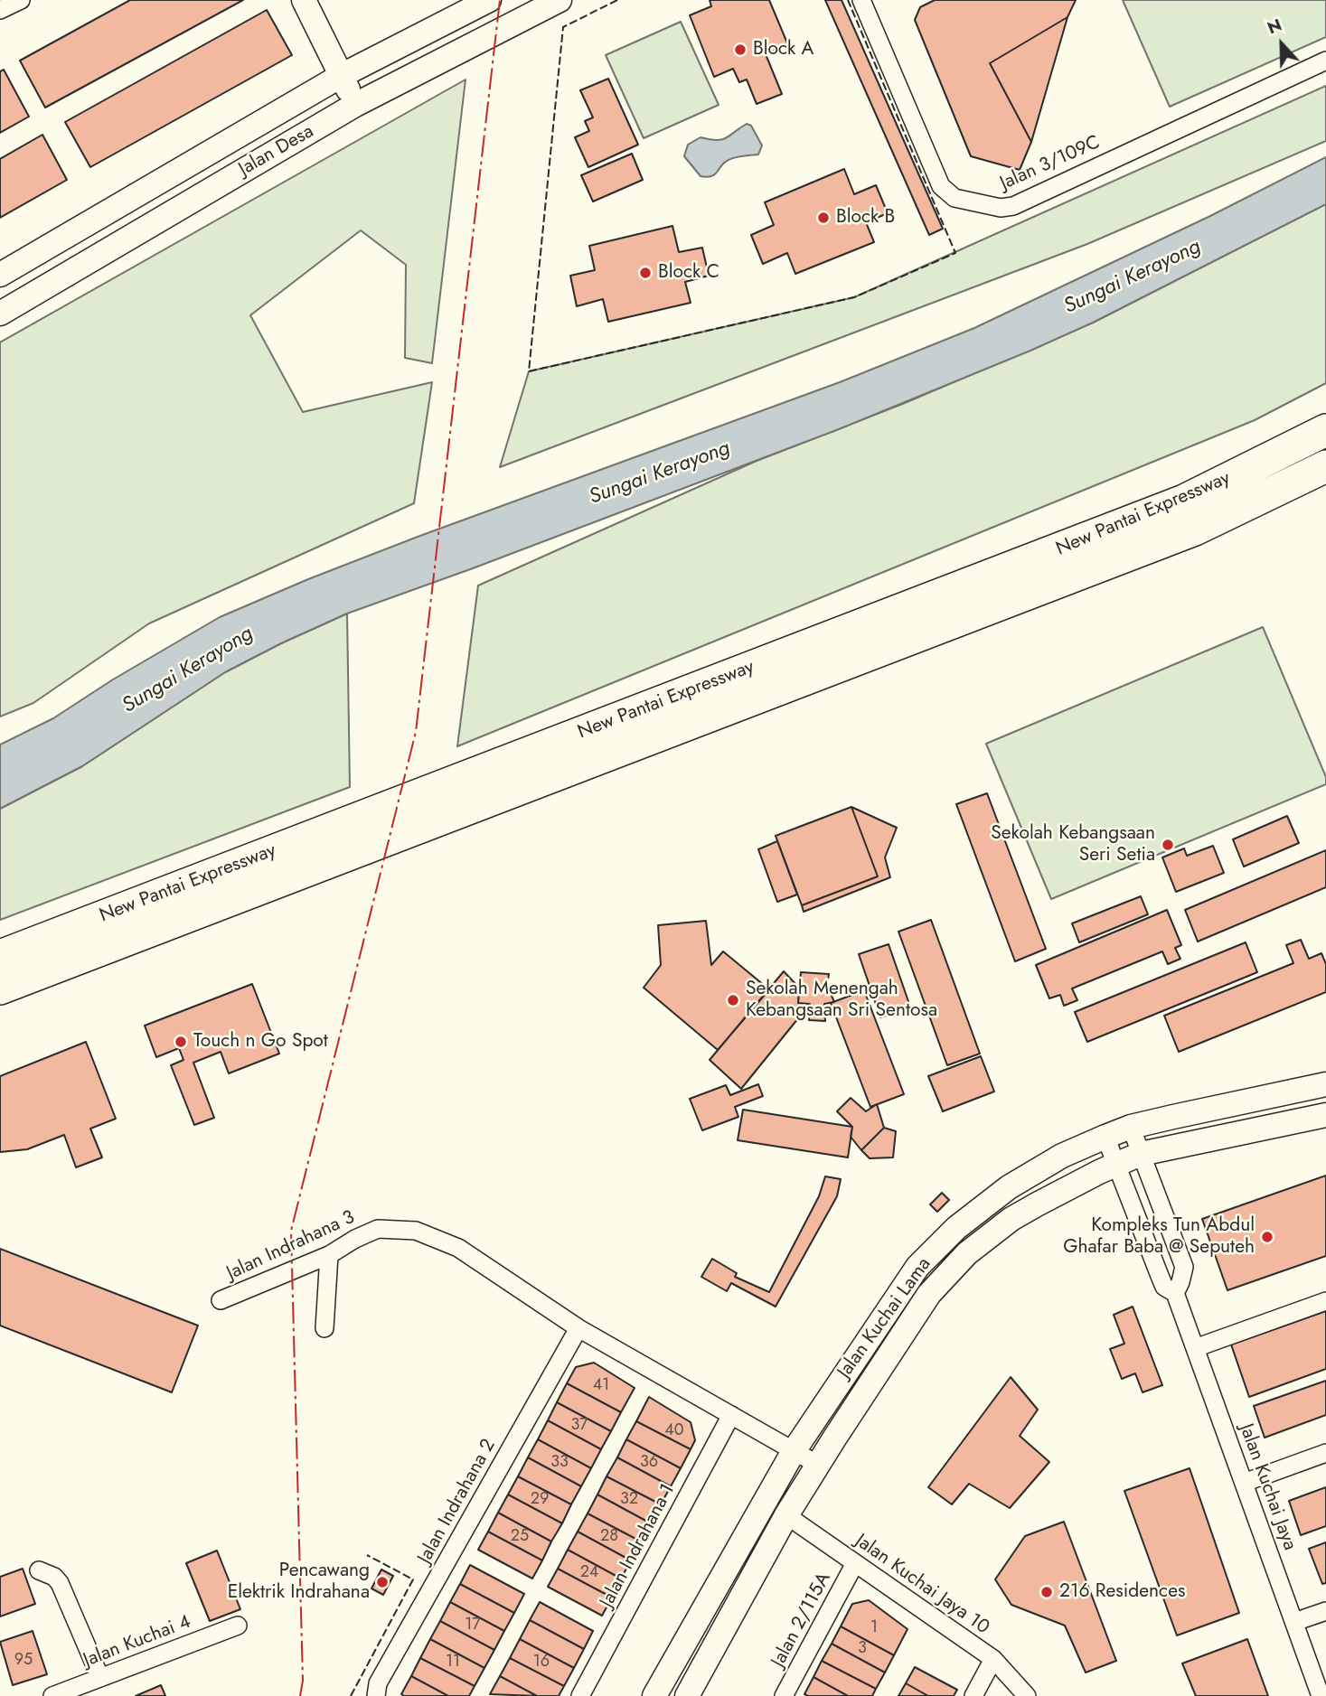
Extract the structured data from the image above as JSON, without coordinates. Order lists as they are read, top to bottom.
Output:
{
  "streets": {
    "highway": ["New Pantai Expressway"],
    "main road": ["Jalan Desa", "Jalan Kuchai Lama"],
    "street": [
      "Jalan 3/109C",
      "Jalan Indrahana 3",
      "Jalan Kuchai Jaya",
      "Jalan Indrahana 2",
      "Jalan Indrahana 1",
      "Jalan Kuchai Jaya 10",
      "Jalan 2/115A",
      "Jalan Kuchai 4"
    ]
  },
  "crossings": [
    ["Jalan Indrahana 3", "Jalan Kuchai Lama"],
    ["Jalan Indrahana 3", "Jalan Indrahana 2"],
    ["Jalan Indrahana 3", "Jalan Indrahana 1"],
    ["Jalan Kuchai Lama", "Jalan Kuchai Jaya"],
    ["Jalan Kuchai Lama", "Jalan Kuchai Jaya 10"],
    ["Jalan Kuchai Jaya 10", "Jalan 2/115A"]
  ],
  "water": ["Sungai Kerayong"],
  "places": [
    "Block A",
    "Block B",
    "Block C",
    "Sekolah Kebangsaan Seri Setia",
    "Sekolah Menengah Kebangsaan Sri Sentosa",
    "Touch n Go Spot",
    "Kompleks Tun Abdul Ghafar Baba @ Seputeh",
    "Pencawang Elektrik Indrahana",
    "216 Residences"
  ],
  "house_numbers": [
    "41",
    "37",
    "40",
    "33",
    "36",
    "29",
    "32",
    "25",
    "28",
    "24",
    "17",
    "1",
    "3",
    "95",
    "11",
    "16"
  ],
  "north": "top"
}
